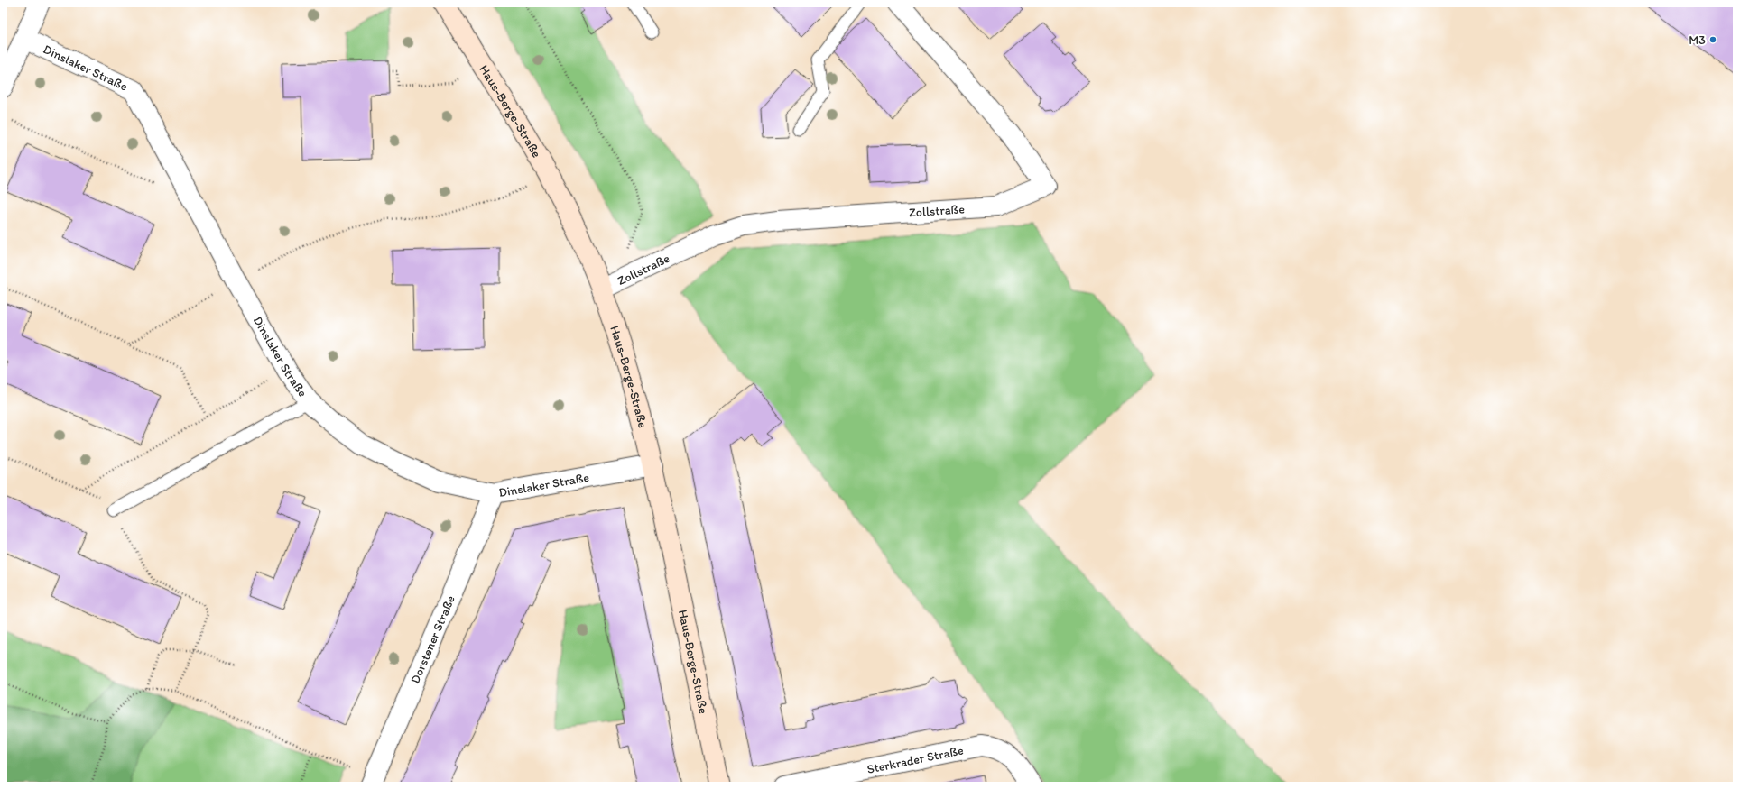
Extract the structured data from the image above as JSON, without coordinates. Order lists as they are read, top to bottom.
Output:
{
  "streets": {
    "main road": ["Haus-Berge-Straße"],
    "street": [
      "Dinslaker Straße",
      "Zollstraße",
      "Dorstener Straße",
      "Sterkrader Straße"
    ]
  },
  "crossings": [
    ["Dinslaker Straße", "Haus-Berge-Straße"],
    ["Dinslaker Straße", "Dorstener Straße"],
    ["Haus-Berge-Straße", "Zollstraße"]
  ],
  "places": ["M3"]
}
